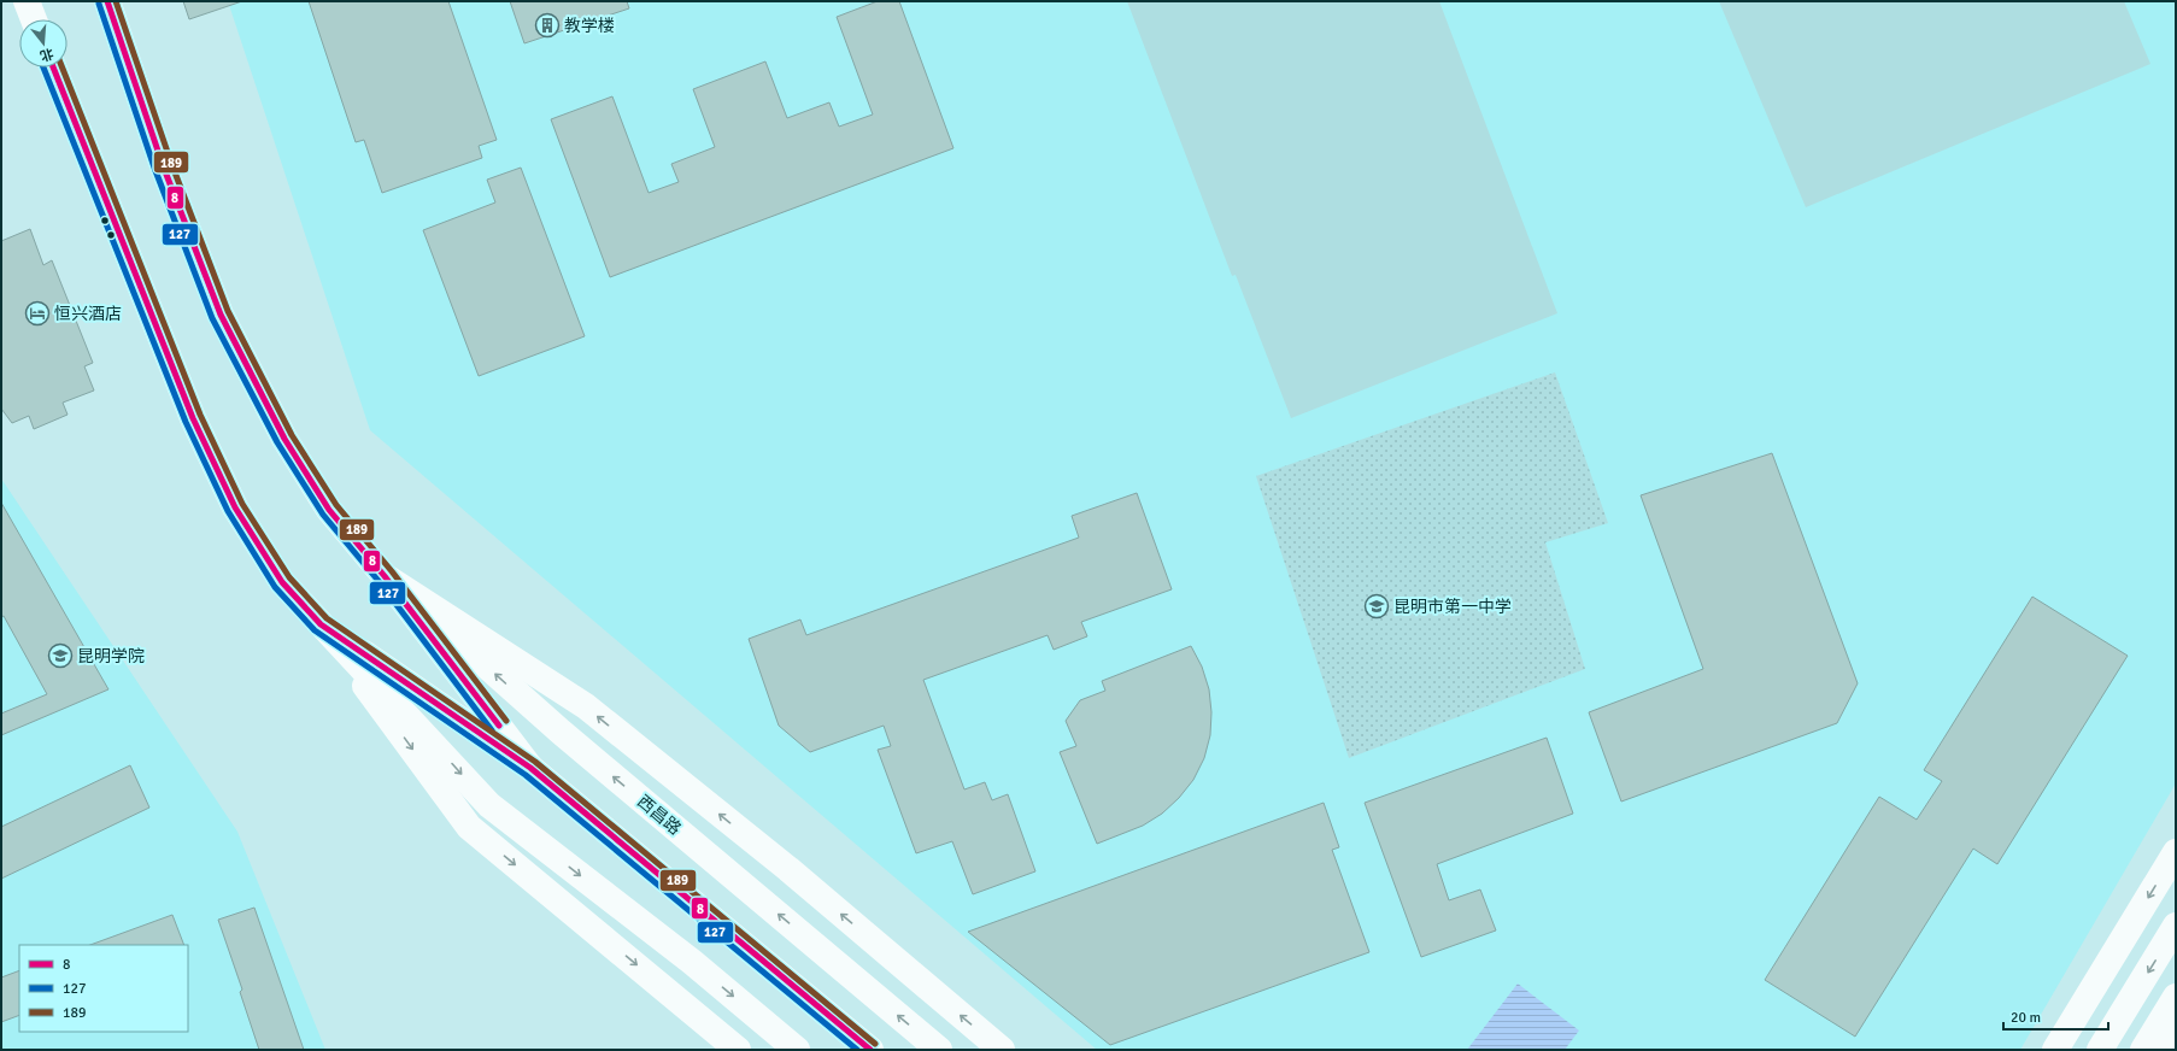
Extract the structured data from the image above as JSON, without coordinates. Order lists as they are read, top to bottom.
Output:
{
  "streets": {
    "main road": ["西昌路"]
  },
  "places": {
    "building": ["教学楼"],
    "hotel": ["恒兴酒店"],
    "school or university": ["昆明市第一中学", "昆明学院"]
  },
  "lines": ["transit line 8", "transit line 189", "transit line 127"],
  "legend": ["8", "127", "189"],
  "scale_bar": "20 m",
  "north": "bottom"
}
